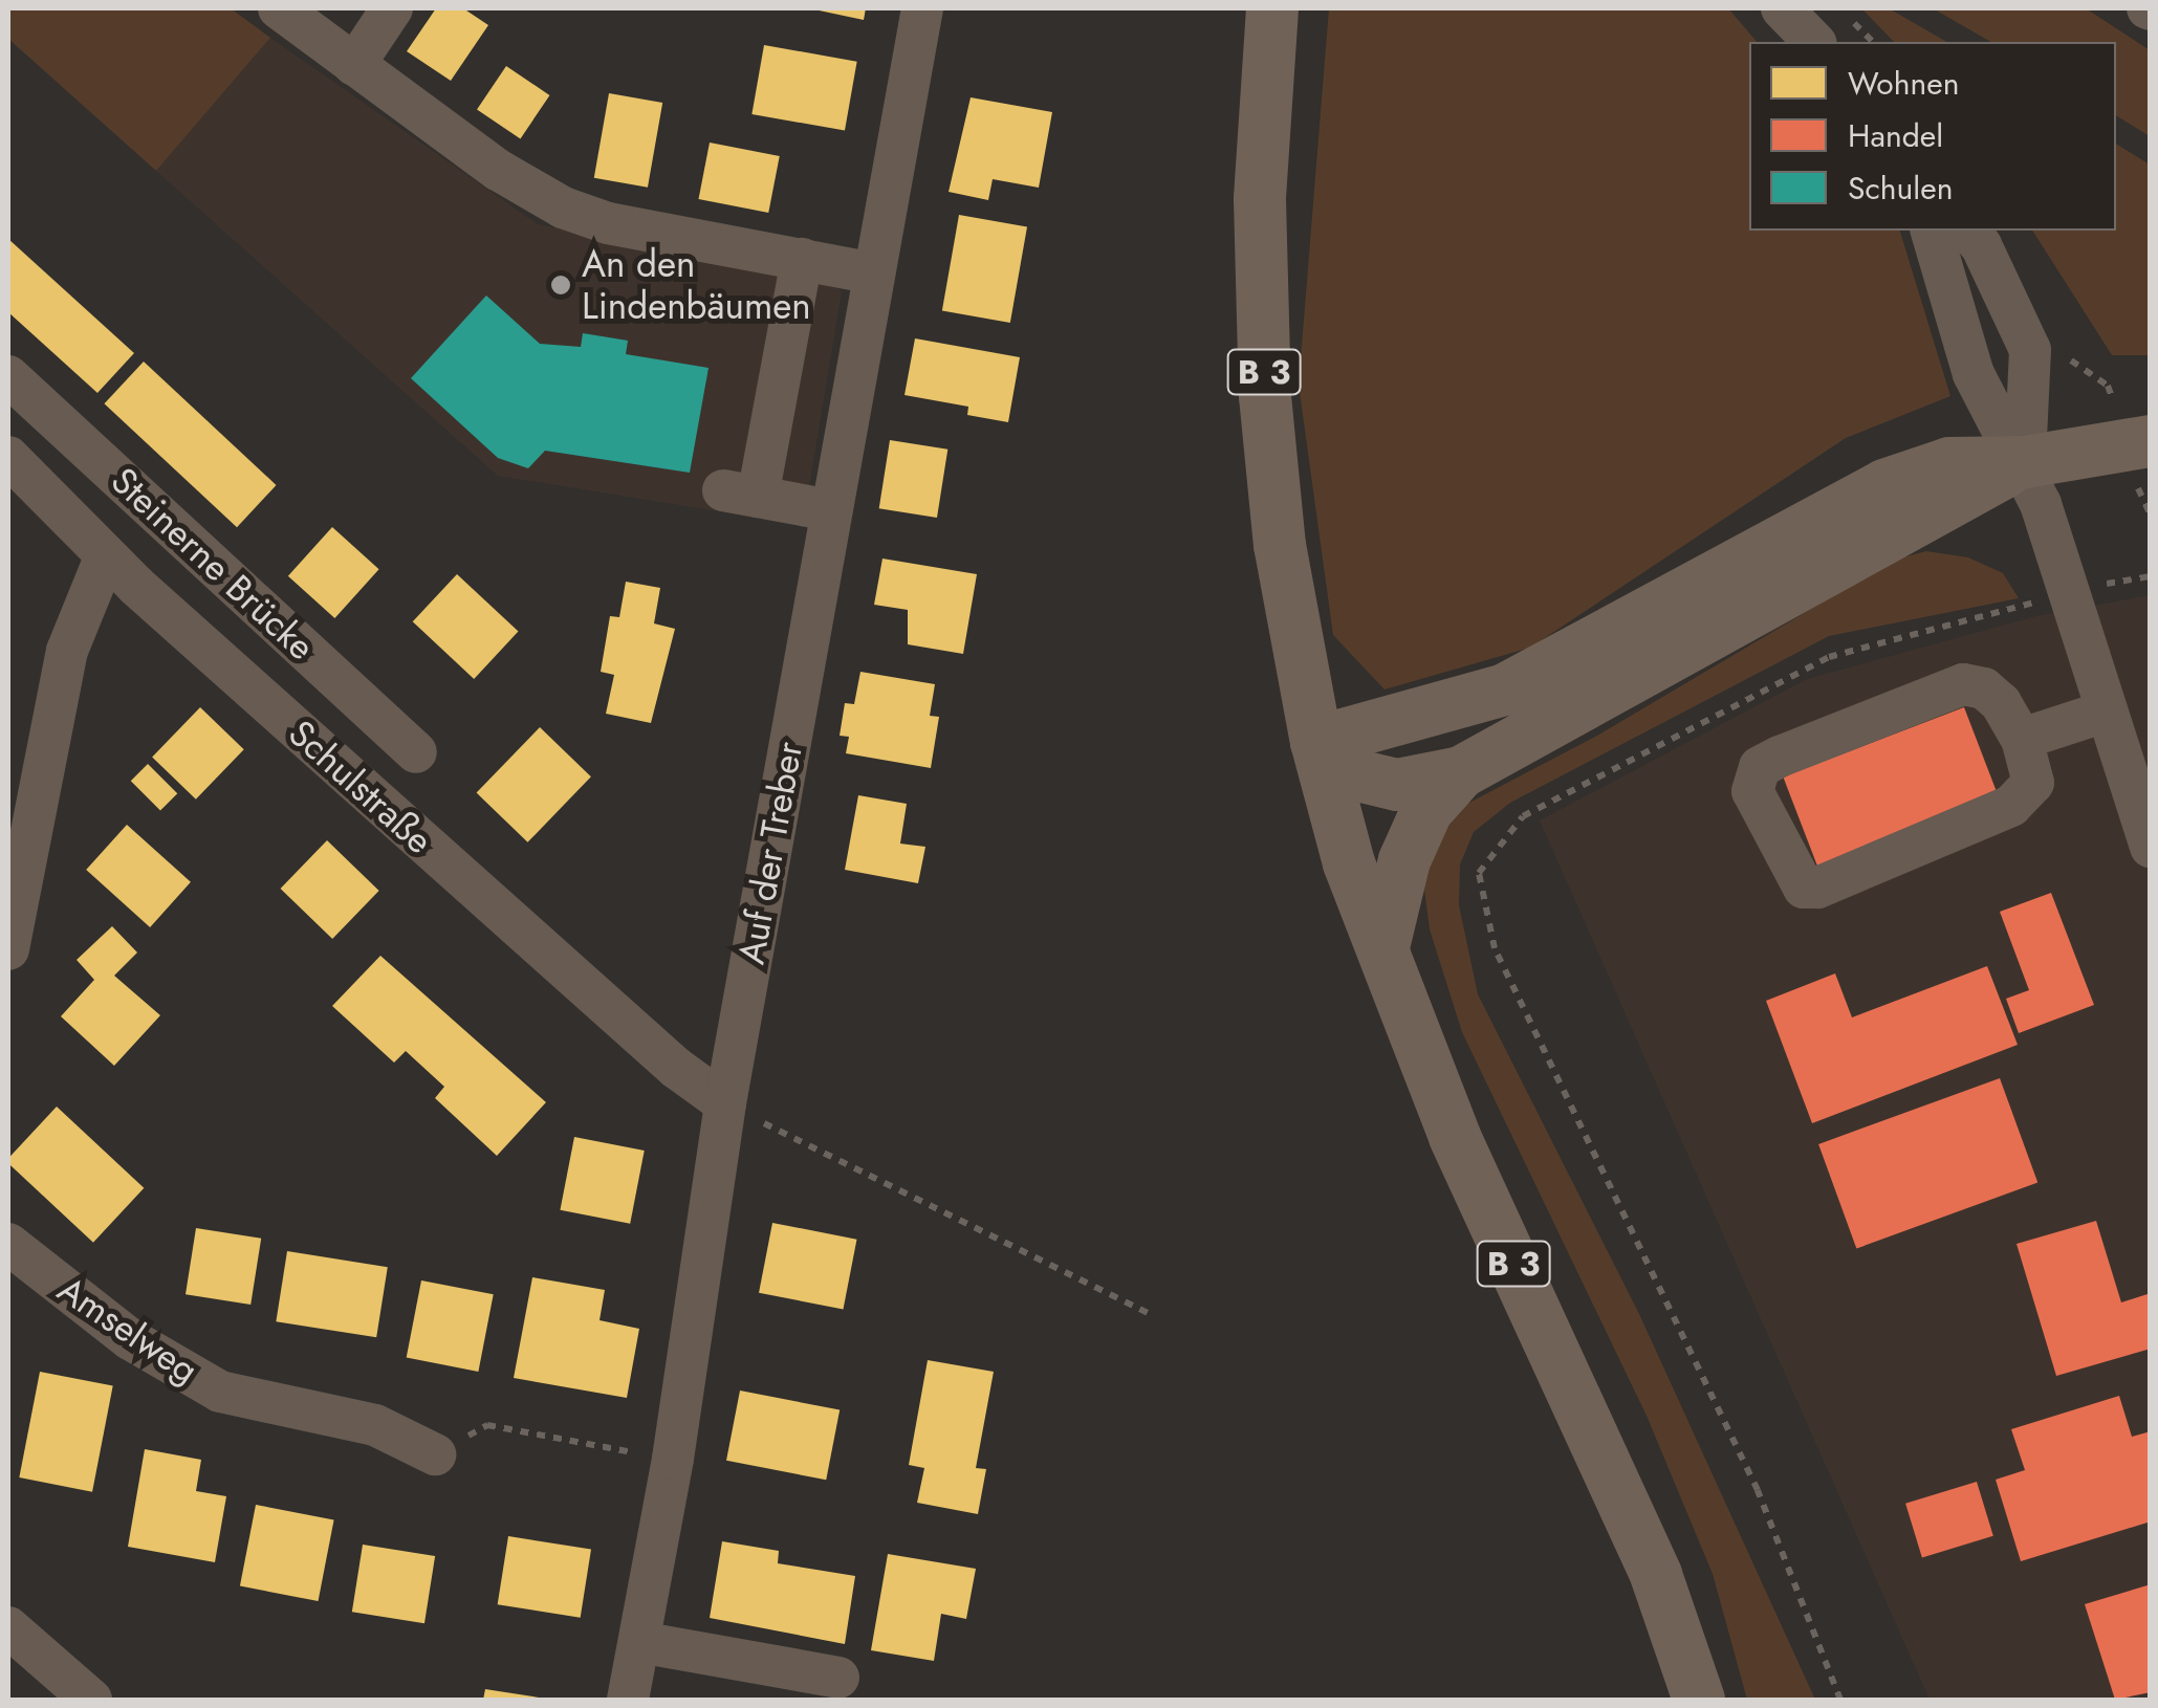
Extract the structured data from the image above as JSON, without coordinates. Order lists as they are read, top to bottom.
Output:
{
  "streets": {
    "main road": ["B 3"],
    "street": [
      "Steinerne Brücke",
      "Schulstraße",
      "Auf der Treber",
      "Amselweg"
    ]
  },
  "crossings": [
    ["Schulstraße", "Auf der Treber"]
  ],
  "places": ["An den Lindenbäumen"],
  "legend": ["Wohnen", "Handel", "Schulen"]
}
